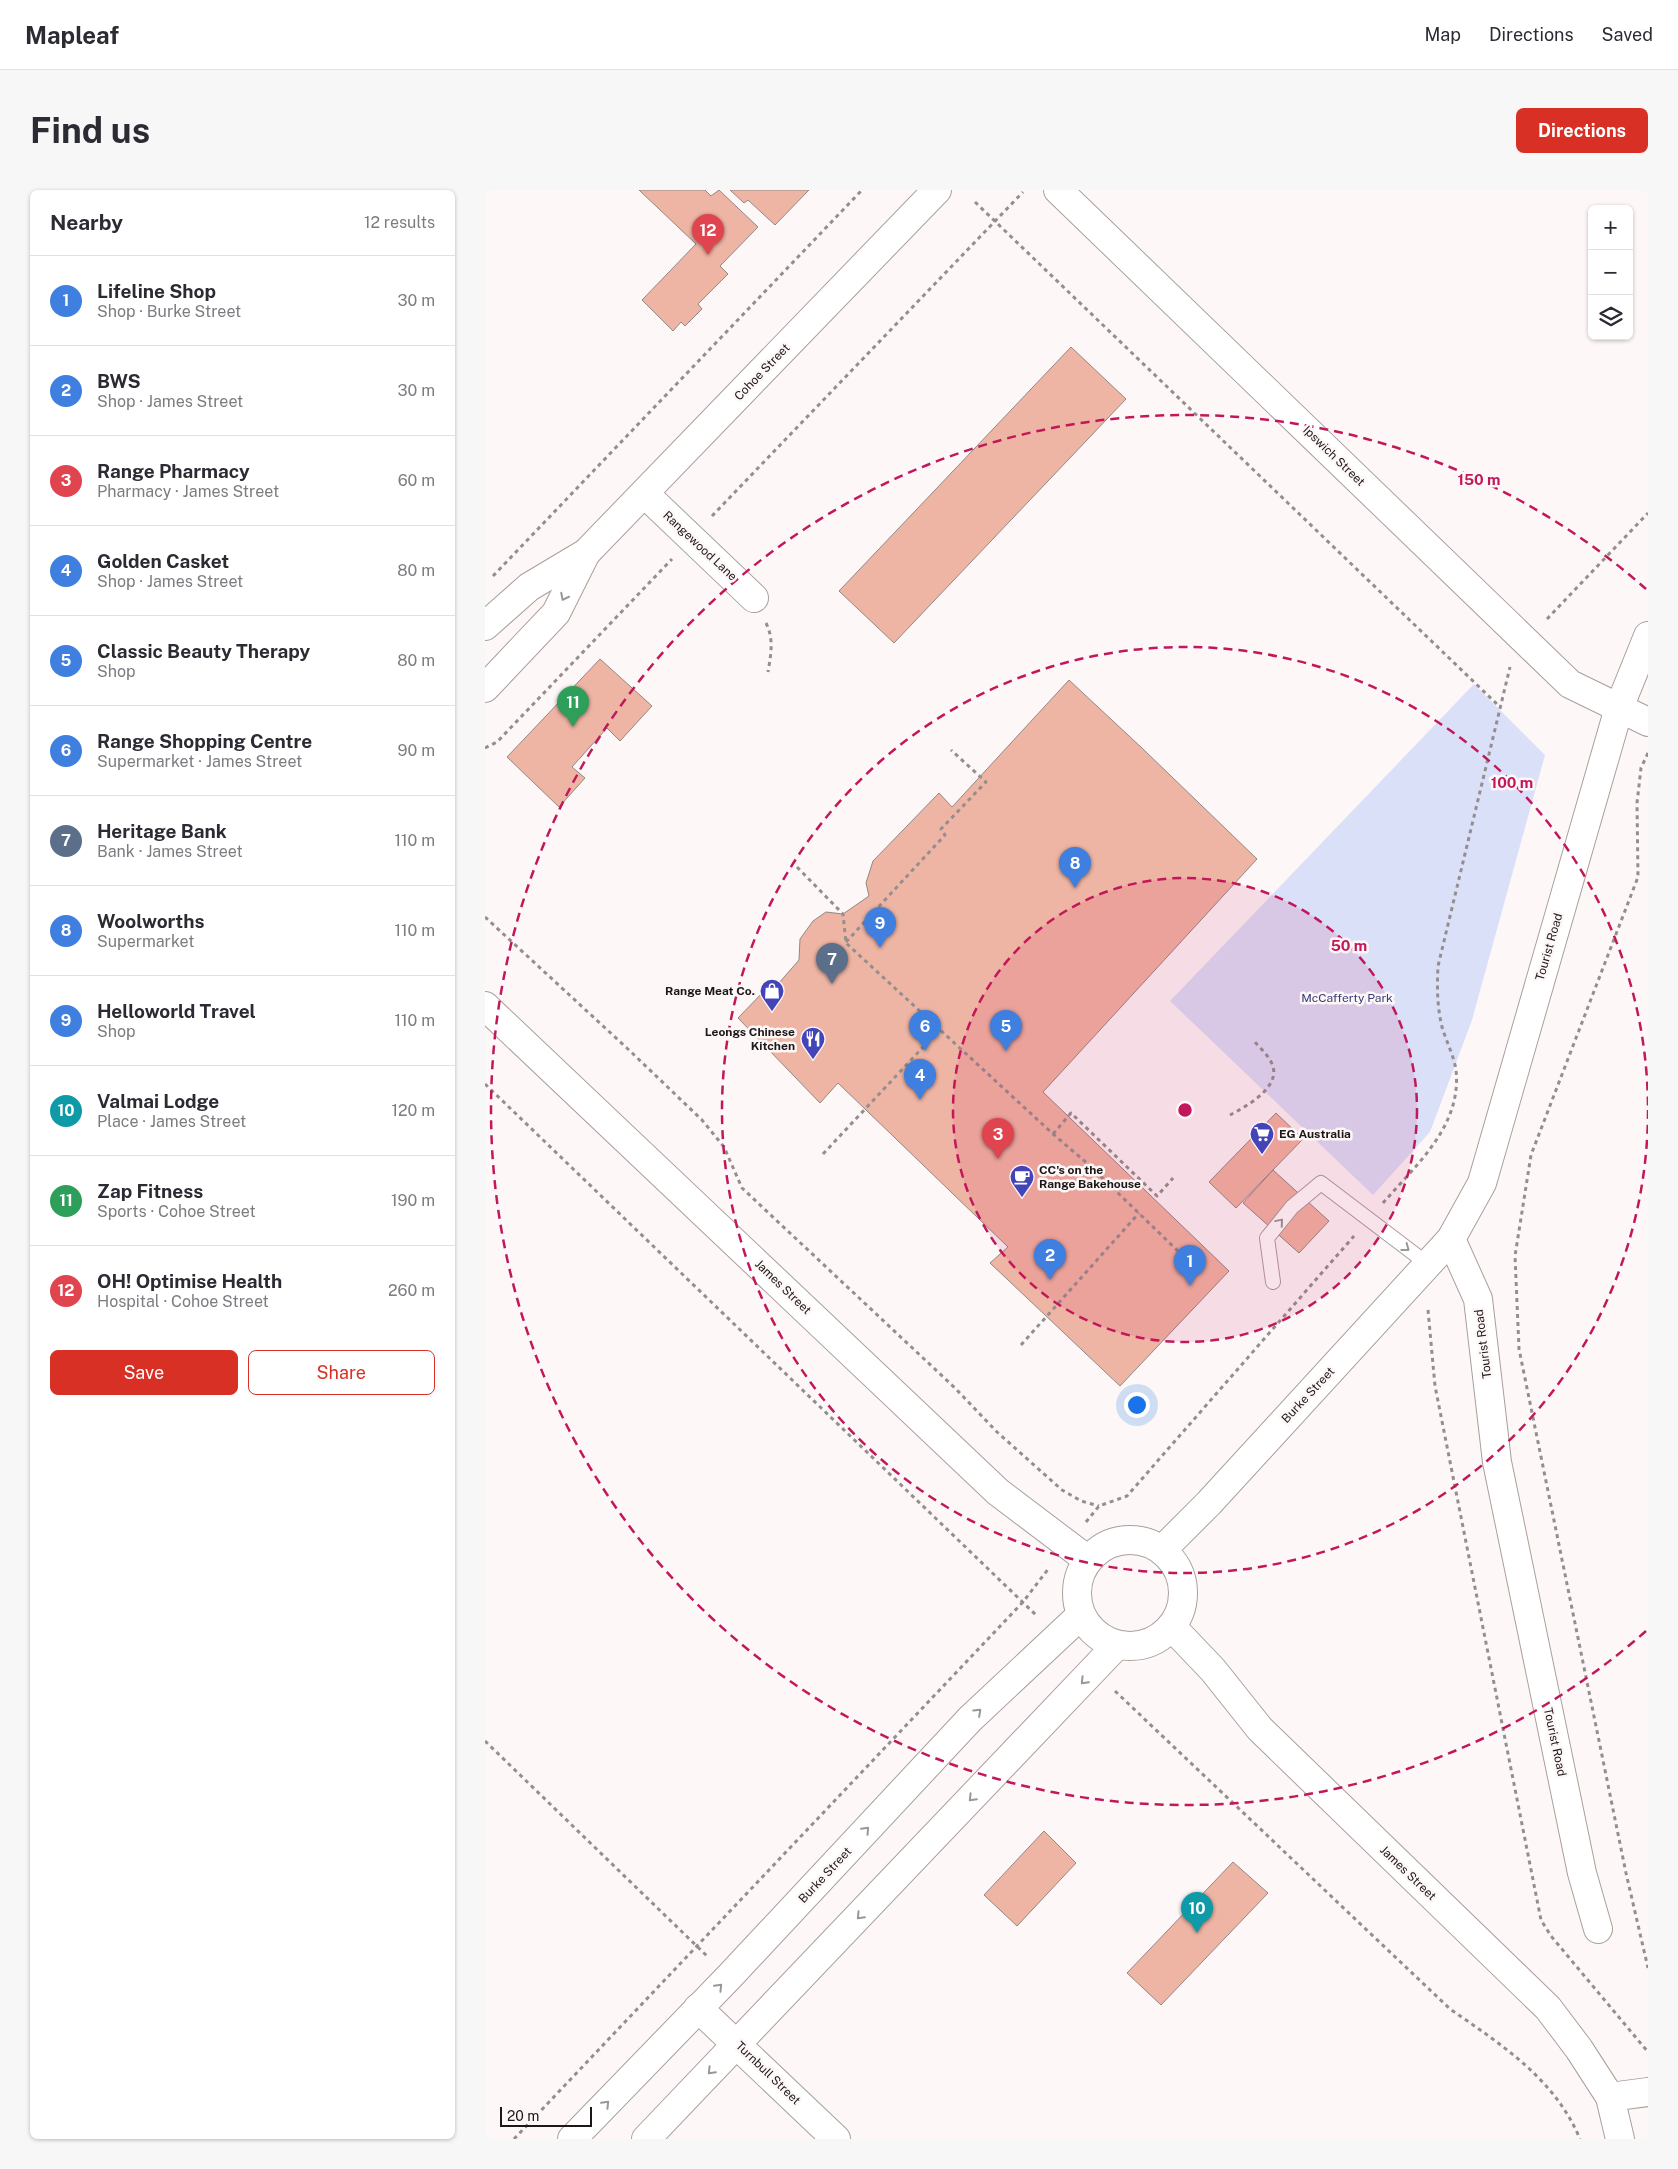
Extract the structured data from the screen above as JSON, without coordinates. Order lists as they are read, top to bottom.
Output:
{
  "streets": {
    "main road": [
      "Cohoe Street",
      "Ipswich Street",
      "Rangewood Lane",
      "Tourist Road",
      "James Street",
      "Burke Street",
      "Turnbull Street"
    ]
  },
  "crossings": [
    ["Cohoe Street", "Rangewood Lane"],
    ["Ipswich Street", "Tourist Road"],
    ["Tourist Road", "Burke Street"],
    ["James Street", "Burke Street"],
    ["Burke Street", "Turnbull Street"]
  ],
  "parks": ["McCafferty Park"],
  "places": {
    "shop": ["Range Meat Co."],
    "restaurant": ["Leongs Chinese Kitchen"],
    "supermarket": ["EG Australia"],
    "cafe": ["CC's on the Range Bakehouse"]
  },
  "scale_bar": "20 m",
  "page": {
    "header": "Mapleaf",
    "nav": ["Map", "Directions", "Saved"],
    "buttons": [
      "Directions",
      ["Save", "Share"]
    ],
    "title": "Find us",
    "heading": ["Nearby", "12 results"],
    "map_buttons": ["+", "−"],
    "pins": [
      "12",
      "11",
      "8",
      "9",
      "7",
      "5",
      "6",
      "4",
      "3",
      "2",
      "1",
      "10"
    ],
    "list": [
      {
        "mark": "1",
        "name": "Lifeline Shop",
        "note": "Shop · Burke Street",
        "value": "30 m"
      },
      {
        "mark": "2",
        "name": "BWS",
        "note": "Shop · James Street",
        "value": "30 m"
      },
      {
        "mark": "3",
        "name": "Range Pharmacy",
        "note": "Pharmacy · James Street",
        "value": "60 m"
      },
      {
        "mark": "4",
        "name": "Golden Casket",
        "note": "Shop · James Street",
        "value": "80 m"
      },
      {
        "mark": "5",
        "name": "Classic Beauty Therapy",
        "note": "Shop",
        "value": "80 m"
      },
      {
        "mark": "6",
        "name": "Range Shopping Centre",
        "note": "Supermarket · James Street",
        "value": "90 m"
      },
      {
        "mark": "7",
        "name": "Heritage Bank",
        "note": "Bank · James Street",
        "value": "110 m"
      },
      {
        "mark": "8",
        "name": "Woolworths",
        "note": "Supermarket",
        "value": "110 m"
      },
      {
        "mark": "9",
        "name": "Helloworld Travel",
        "note": "Shop",
        "value": "110 m"
      },
      {
        "mark": "10",
        "name": "Valmai Lodge",
        "note": "Place · James Street",
        "value": "120 m"
      },
      {
        "mark": "11",
        "name": "Zap Fitness",
        "note": "Sports · Cohoe Street",
        "value": "190 m"
      },
      {
        "mark": "12",
        "name": "OH! Optimise Health",
        "note": "Hospital · Cohoe Street",
        "value": "260 m"
      }
    ],
    "scale": "20 m"
  },
  "rings": ["150 m", "100 m", "50 m"]
}
